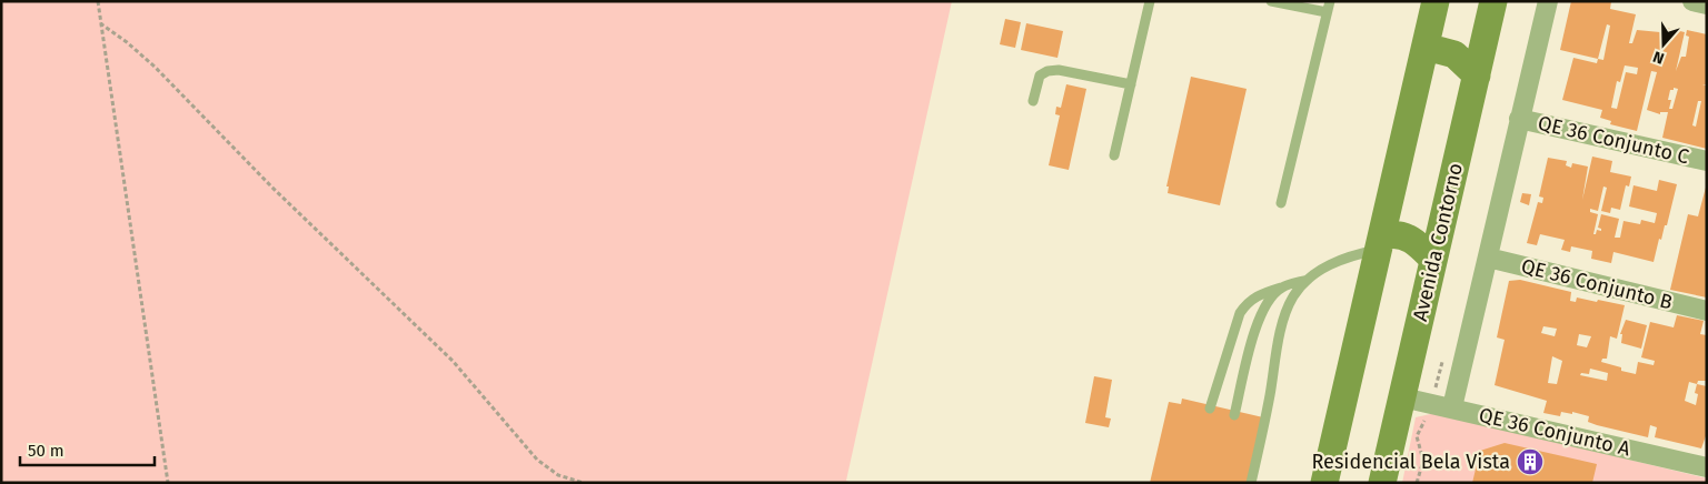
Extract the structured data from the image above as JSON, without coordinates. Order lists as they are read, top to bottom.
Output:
{
  "streets": {
    "main road": ["Avenida Contorno"],
    "street": ["QE 36 Conjunto C", "QE 36 Conjunto B", "QE 36 Conjunto A"]
  },
  "crossings": [
    ["Avenida Contorno", "QE 36 Conjunto A"]
  ],
  "places": {
    "building": ["Residencial Bela Vista"]
  },
  "scale_bar": "50 m",
  "north": "bottom"
}
